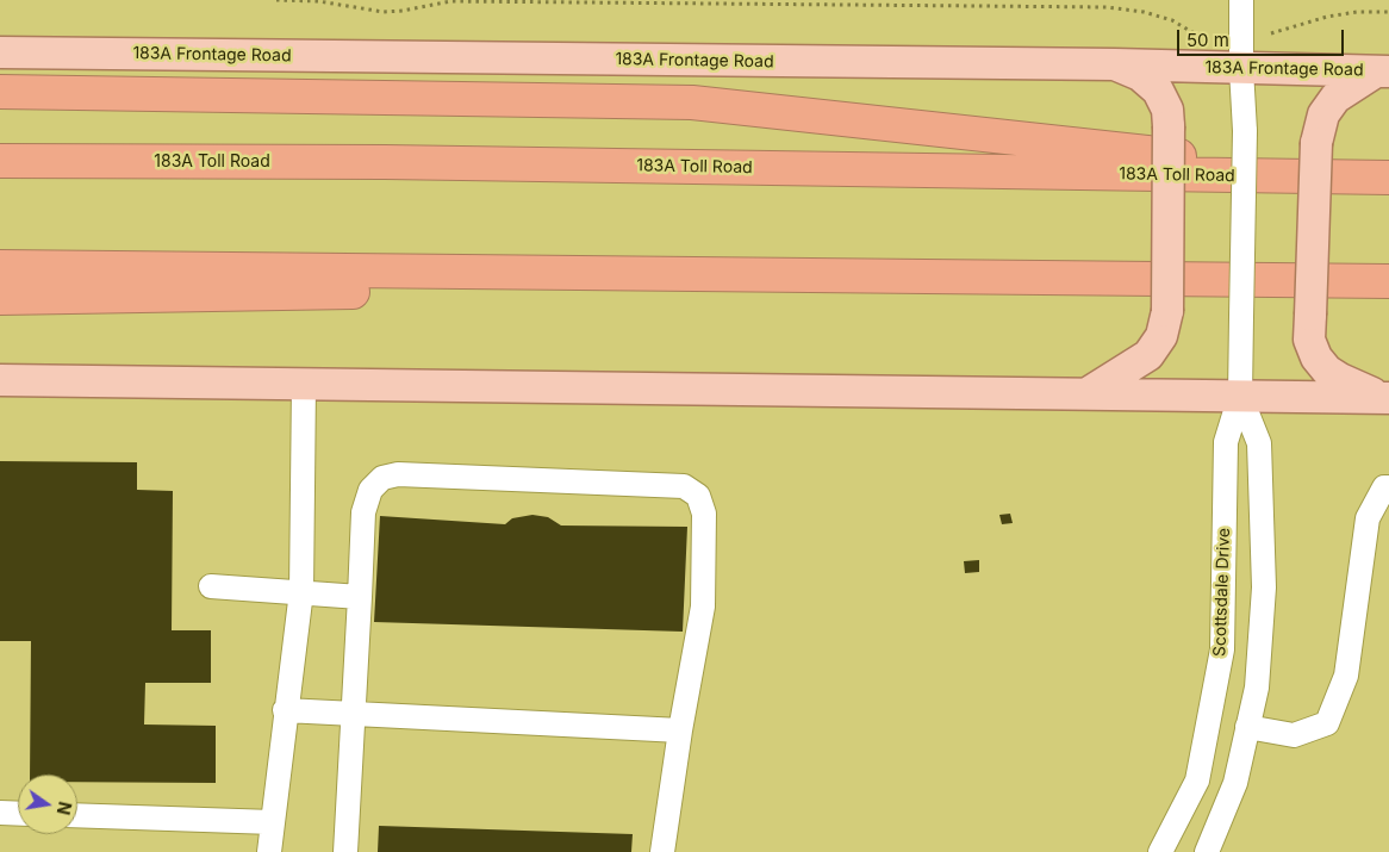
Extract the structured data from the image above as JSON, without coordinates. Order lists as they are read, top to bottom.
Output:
{
  "streets": {
    "highway": ["183A Toll Road"],
    "main road": ["183A Frontage Road"],
    "street": ["Scottsdale Drive"]
  },
  "crossings": [
    ["183A Frontage Road", "Scottsdale Drive"]
  ],
  "scale_bar": "50 m",
  "north": "right"
}
